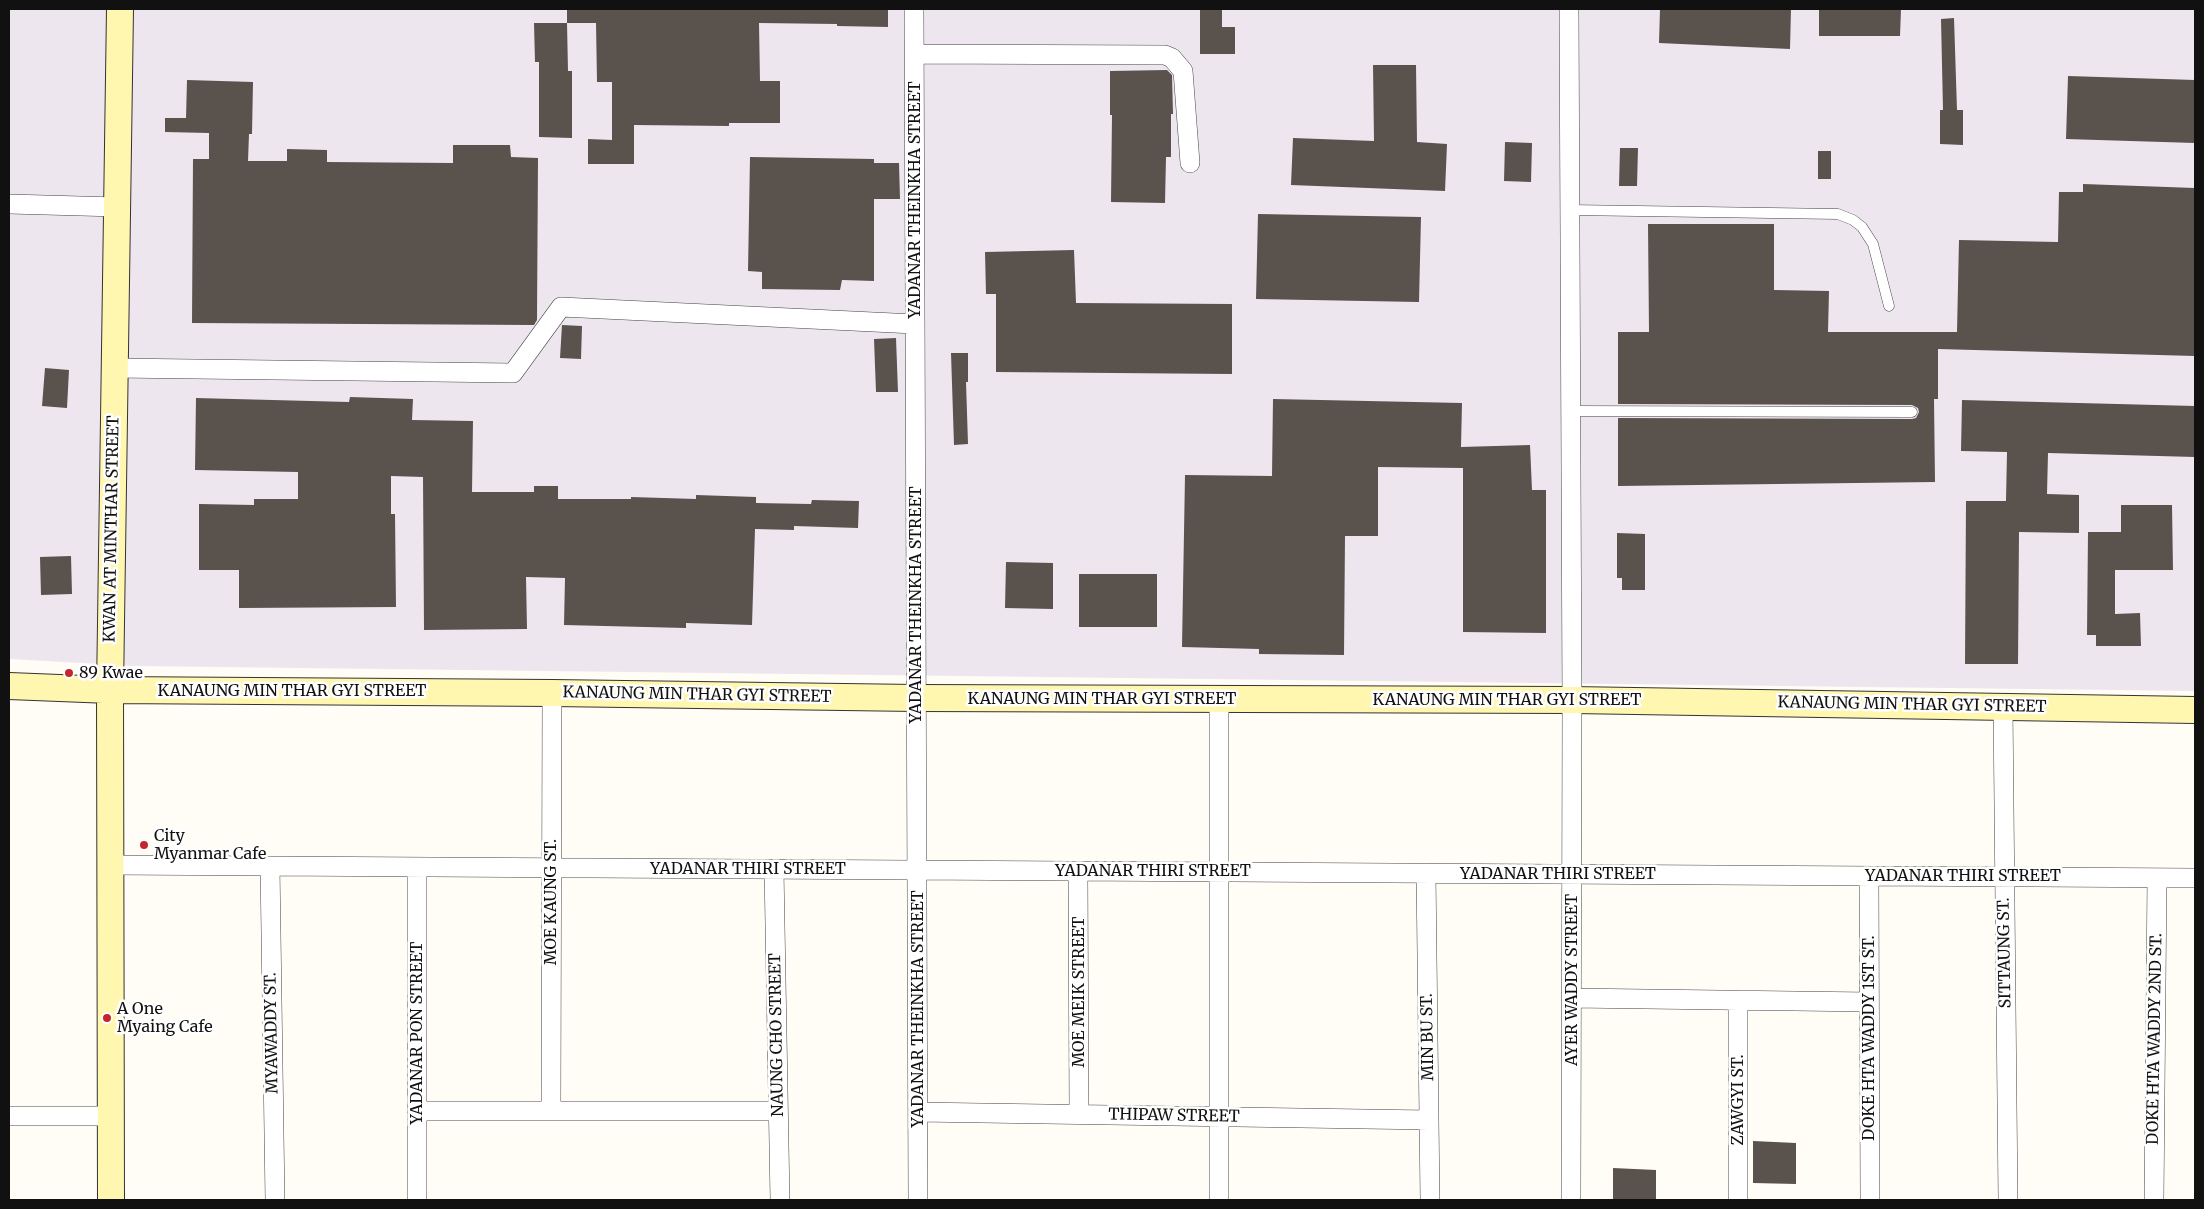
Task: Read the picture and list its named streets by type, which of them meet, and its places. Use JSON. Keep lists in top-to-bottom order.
{
  "streets": {
    "street": [
      "YADANAR THEINKHA STREET",
      "KWAN AT MINTHAR STREET",
      "KANAUNG MIN THAR GYI STREET",
      "YADANAR THIRI STREET",
      "MOE KAUNG ST.",
      "SITTAUNG ST.",
      "AYER WADDY STREET",
      "MOE MEIK STREET",
      "MYAWADDY ST.",
      "YADANAR PON STREET",
      "NAUNG CHO STREET",
      "MIN BU ST.",
      "DOKE HTA WADDY 1ST ST.",
      "DOKE HTA WADDY 2ND ST.",
      "ZAWGYI ST.",
      "THIPAW STREET"
    ]
  },
  "crossings": [
    ["YADANAR THEINKHA STREET", "KANAUNG MIN THAR GYI STREET"],
    ["YADANAR THEINKHA STREET", "YADANAR THIRI STREET"],
    ["YADANAR THEINKHA STREET", "THIPAW STREET"],
    ["KWAN AT MINTHAR STREET", "KANAUNG MIN THAR GYI STREET"],
    ["KWAN AT MINTHAR STREET", "YADANAR THIRI STREET"],
    ["KANAUNG MIN THAR GYI STREET", "MOE KAUNG ST."],
    ["KANAUNG MIN THAR GYI STREET", "SITTAUNG ST."],
    ["KANAUNG MIN THAR GYI STREET", "AYER WADDY STREET"],
    ["YADANAR THIRI STREET", "MOE KAUNG ST."],
    ["YADANAR THIRI STREET", "SITTAUNG ST."],
    ["YADANAR THIRI STREET", "AYER WADDY STREET"],
    ["YADANAR THIRI STREET", "MOE MEIK STREET"],
    ["YADANAR THIRI STREET", "MYAWADDY ST."],
    ["YADANAR THIRI STREET", "YADANAR PON STREET"],
    ["YADANAR THIRI STREET", "NAUNG CHO STREET"],
    ["YADANAR THIRI STREET", "MIN BU ST."],
    ["YADANAR THIRI STREET", "DOKE HTA WADDY 1ST ST."],
    ["YADANAR THIRI STREET", "DOKE HTA WADDY 2ND ST."],
    ["MOE MEIK STREET", "THIPAW STREET"],
    ["MIN BU ST.", "THIPAW STREET"]
  ],
  "places": ["89 Kwae", "City Myanmar Cafe", "A One Myaing Cafe"]
}
